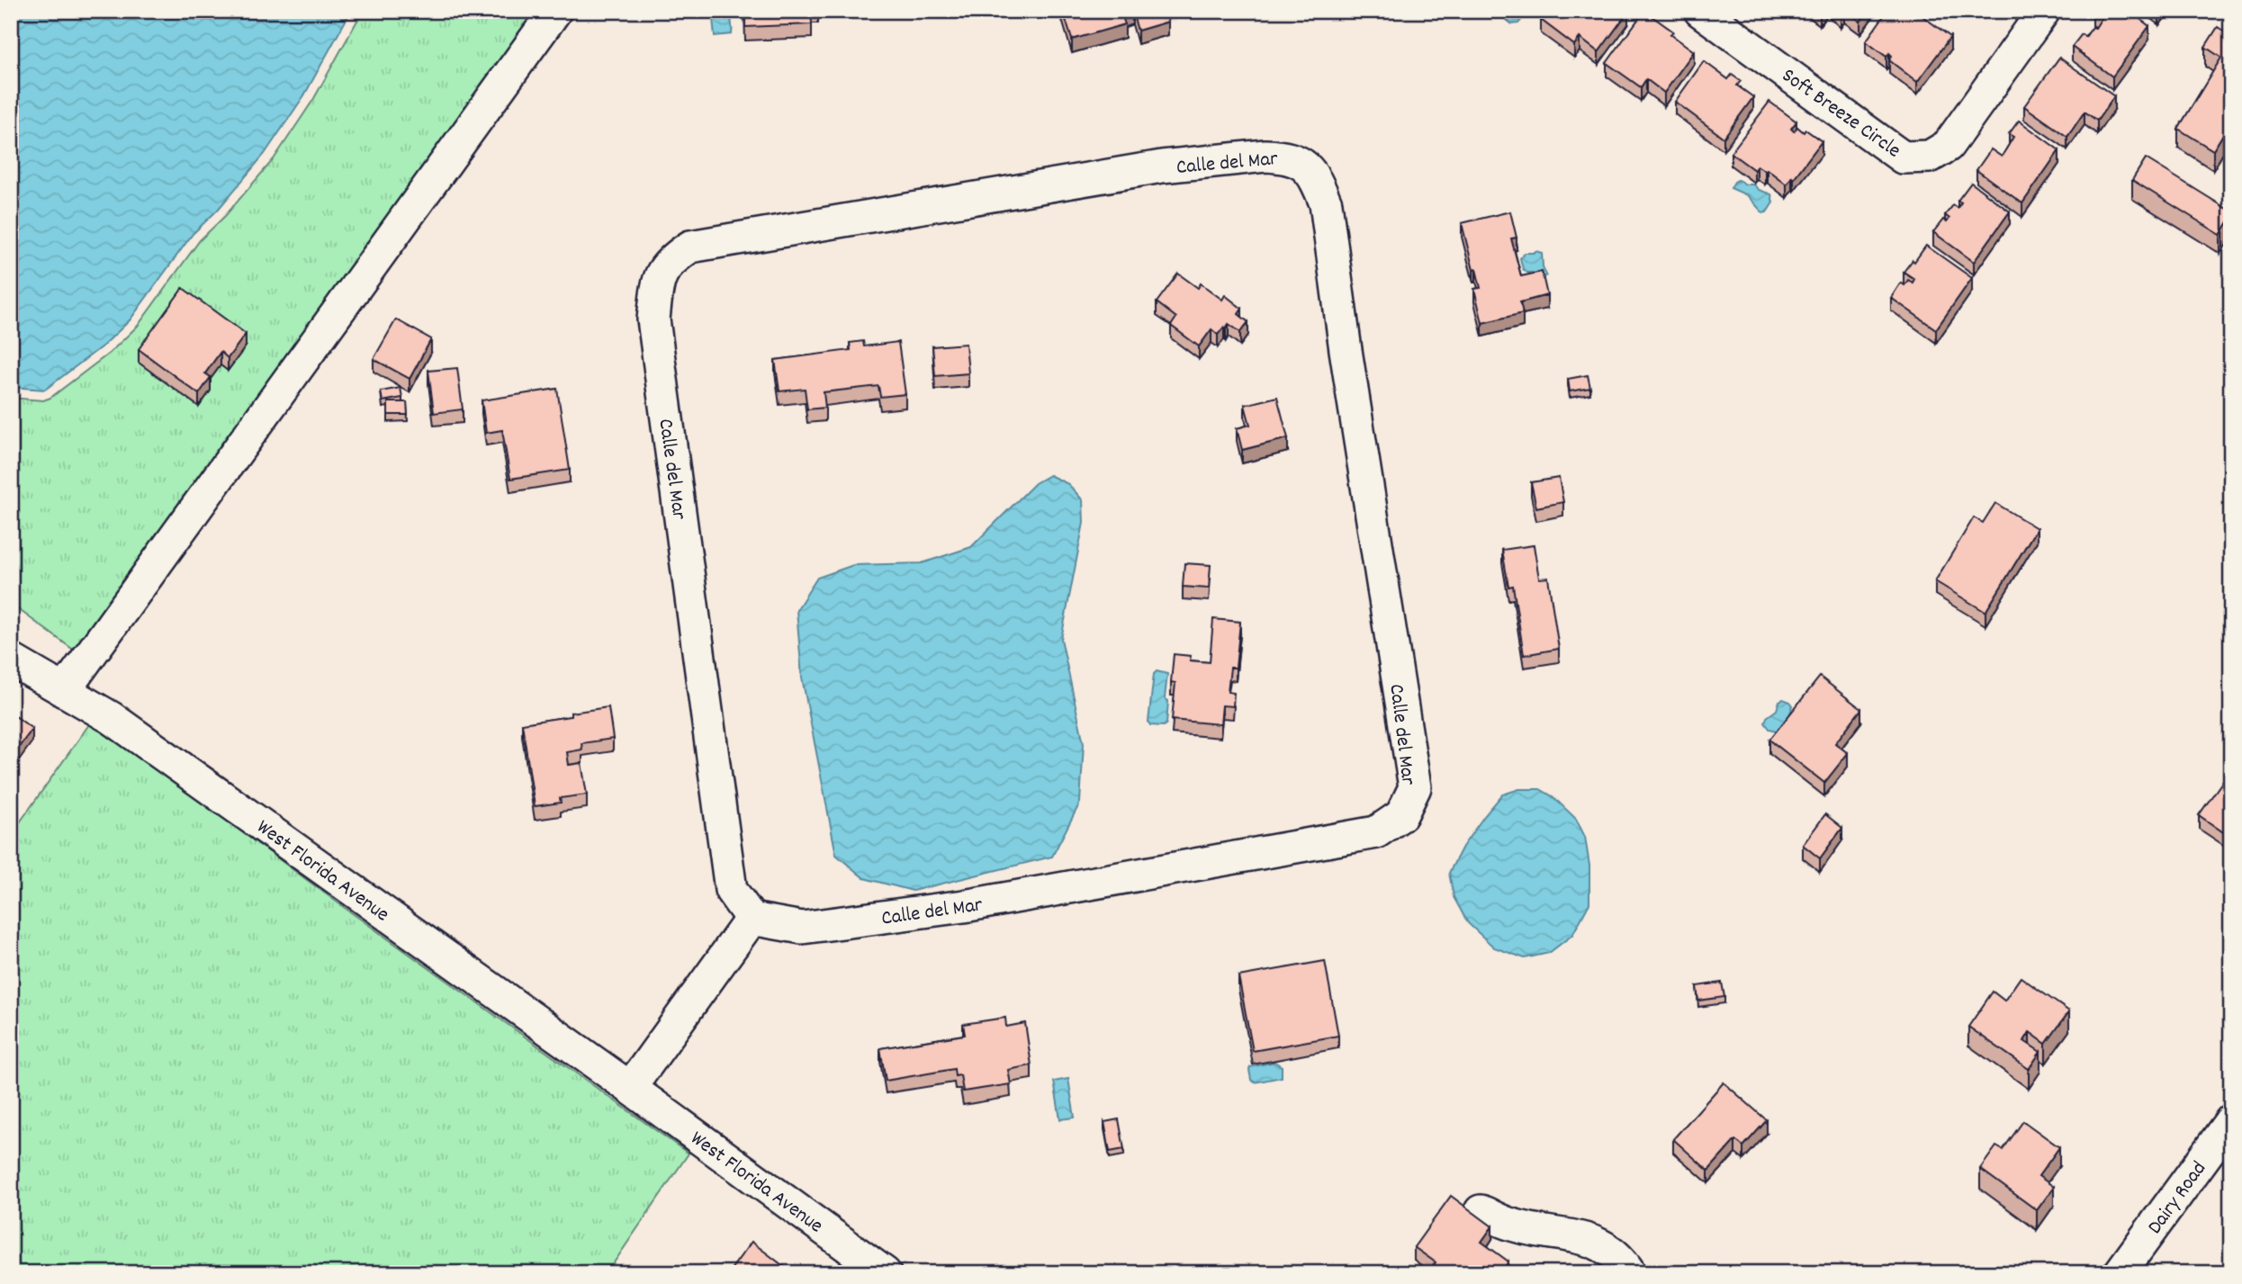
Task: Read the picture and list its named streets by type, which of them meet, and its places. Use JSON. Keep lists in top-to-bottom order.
{
  "streets": {
    "street": [
      "Soft Breeze Circle",
      "Calle del Mar",
      "West Florida Avenue",
      "Dairy Road"
    ]
  }
}
